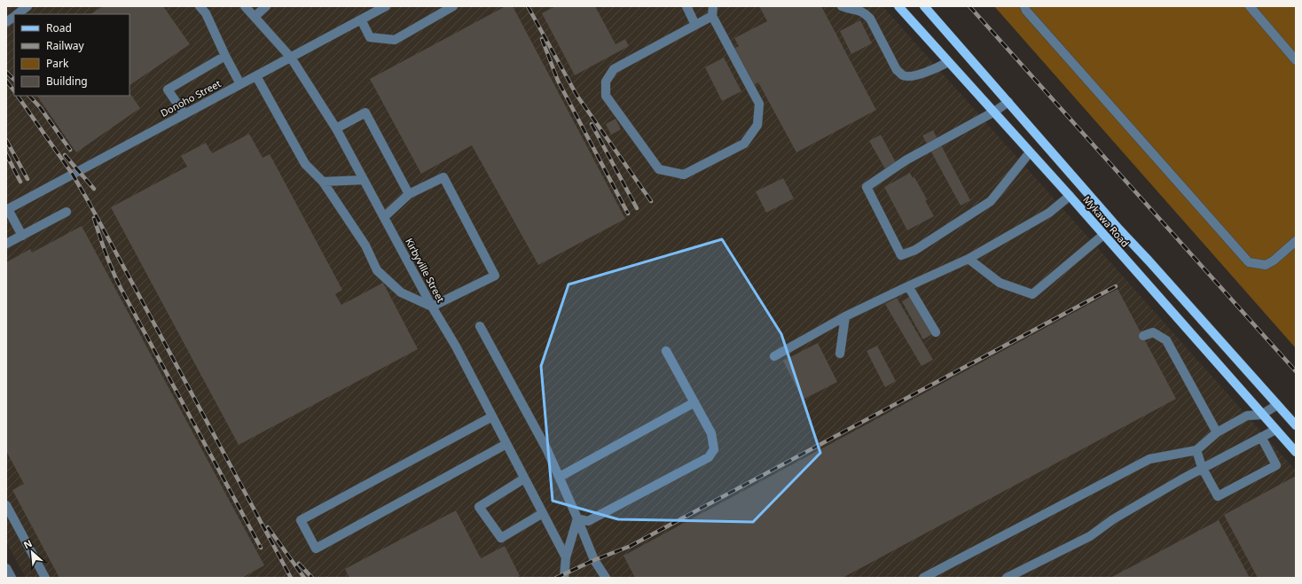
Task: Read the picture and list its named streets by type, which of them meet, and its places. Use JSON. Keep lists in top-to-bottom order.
{
  "streets": {
    "main road": ["Mykawa Road"],
    "street": ["Donoho Street", "Kirbyville Street"]
  },
  "crossings": [
    ["Donoho Street", "Kirbyville Street"]
  ],
  "legend": [
    "Road",
    "Railway",
    "Park",
    "Building"
  ],
  "north": "top left"
}
